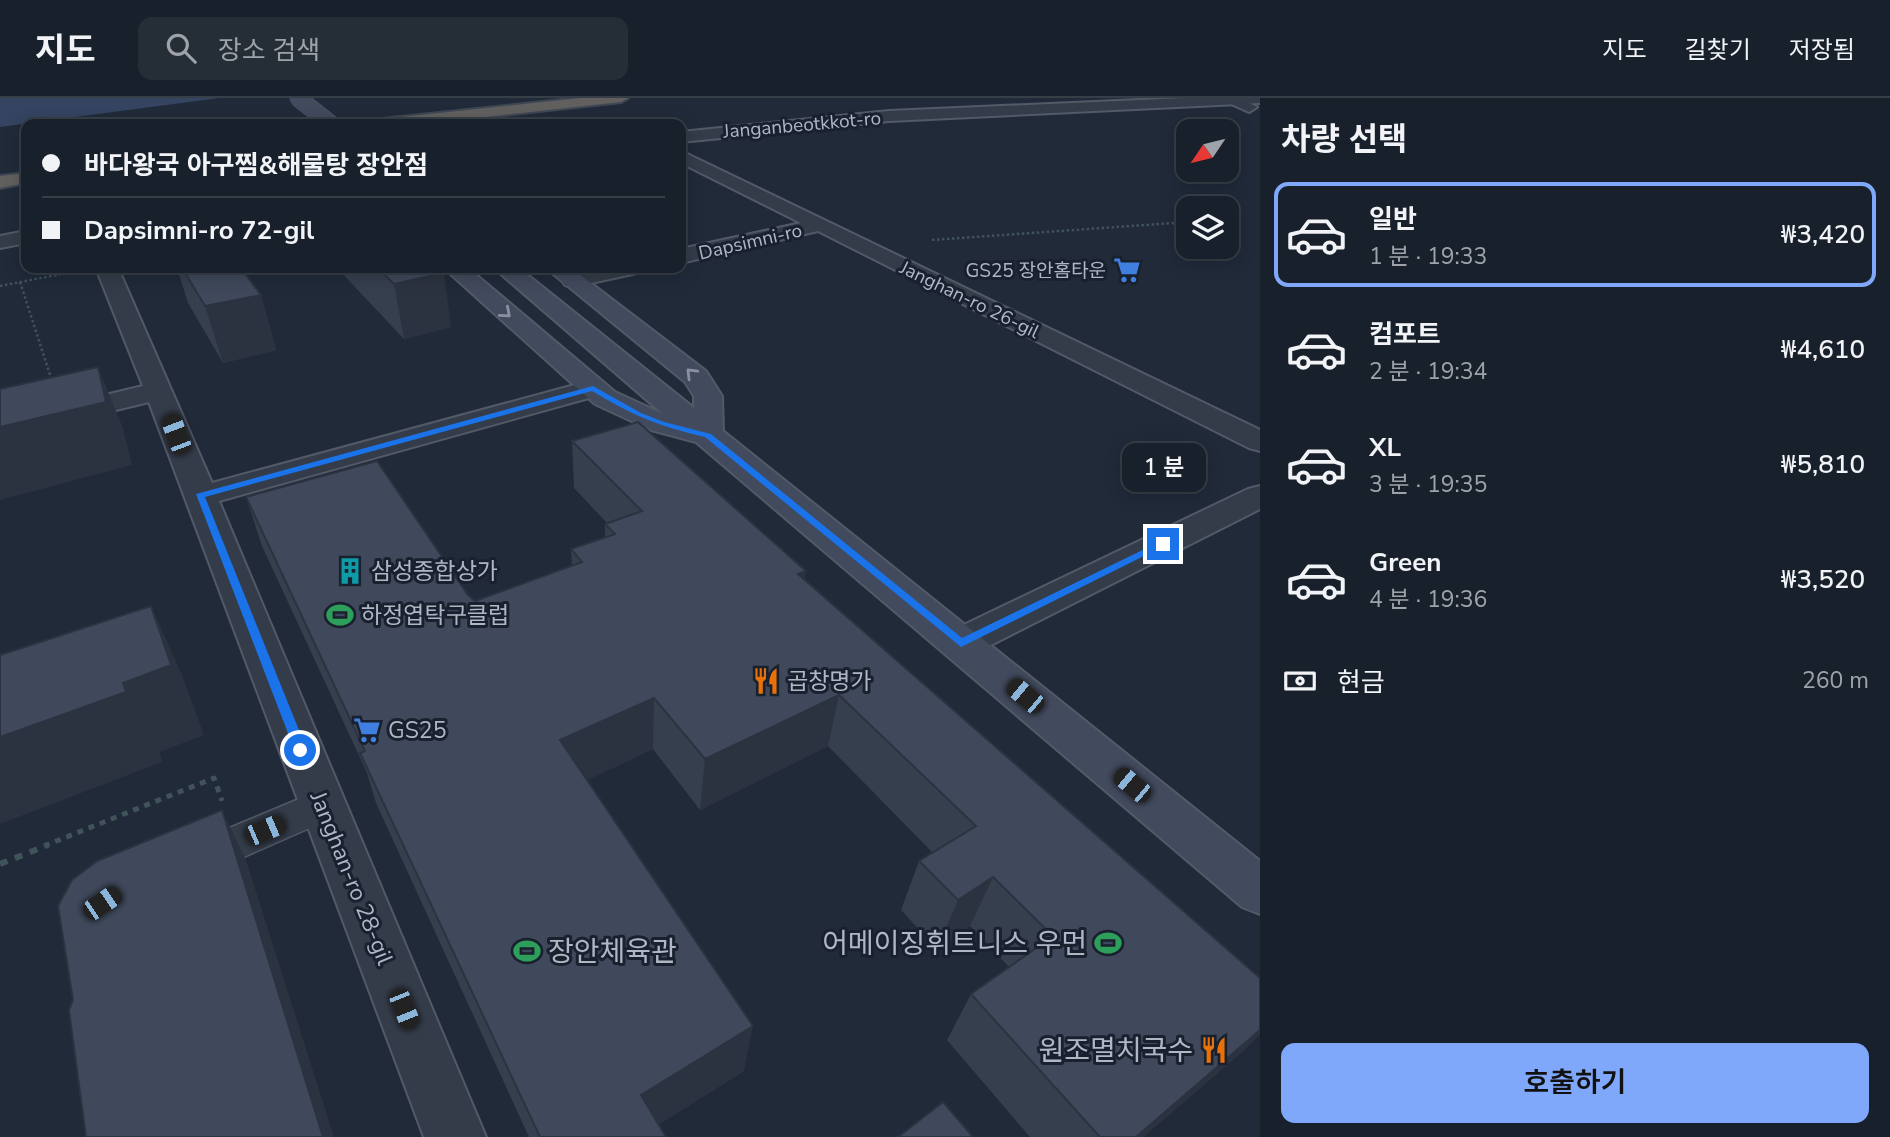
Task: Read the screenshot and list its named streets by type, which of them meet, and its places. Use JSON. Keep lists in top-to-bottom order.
{
  "streets": {
    "street": [
      "Janganbeotkkot-ro",
      "Dapsimni-ro",
      "Janghan-ro 26-gil",
      "Janghan-ro 28-gil"
    ]
  },
  "crossings": [
    ["Dapsimni-ro", "Janghan-ro 26-gil"]
  ],
  "places": {
    "supermarket": ["GS25 장안홈타운", "GS25"],
    "building": ["삼성종합상가"],
    "sports": ["하정엽탁구클럽", "어메이징휘트니스 우먼", "장안체육관"],
    "restaurant": ["곱창명가", "원조멸치국수"]
  },
  "north": "bottom left",
  "page": {
    "header": "지도",
    "search": "장소 검색",
    "nav": ["지도", "길찾기", "저장됨"],
    "heading": "차량 선택",
    "banner": ["바다왕국 아구찜&해물탕 장안점", "Dapsimni-ro 72-gil"],
    "list": [
      {
        "name": "일반",
        "note": "1 분 · 19:33",
        "value": "₩3,420"
      },
      {
        "name": "컴포트",
        "note": "2 분 · 19:34",
        "value": "₩4,610"
      },
      {
        "name": "XL",
        "note": "3 분 · 19:35",
        "value": "₩5,810"
      },
      {
        "name": "Green",
        "note": "4 분 · 19:36",
        "value": "₩3,520"
      }
    ],
    "bubble": "1 분",
    "pay": ["현금", "260 m"],
    "buttons": "호출하기"
  }
}
